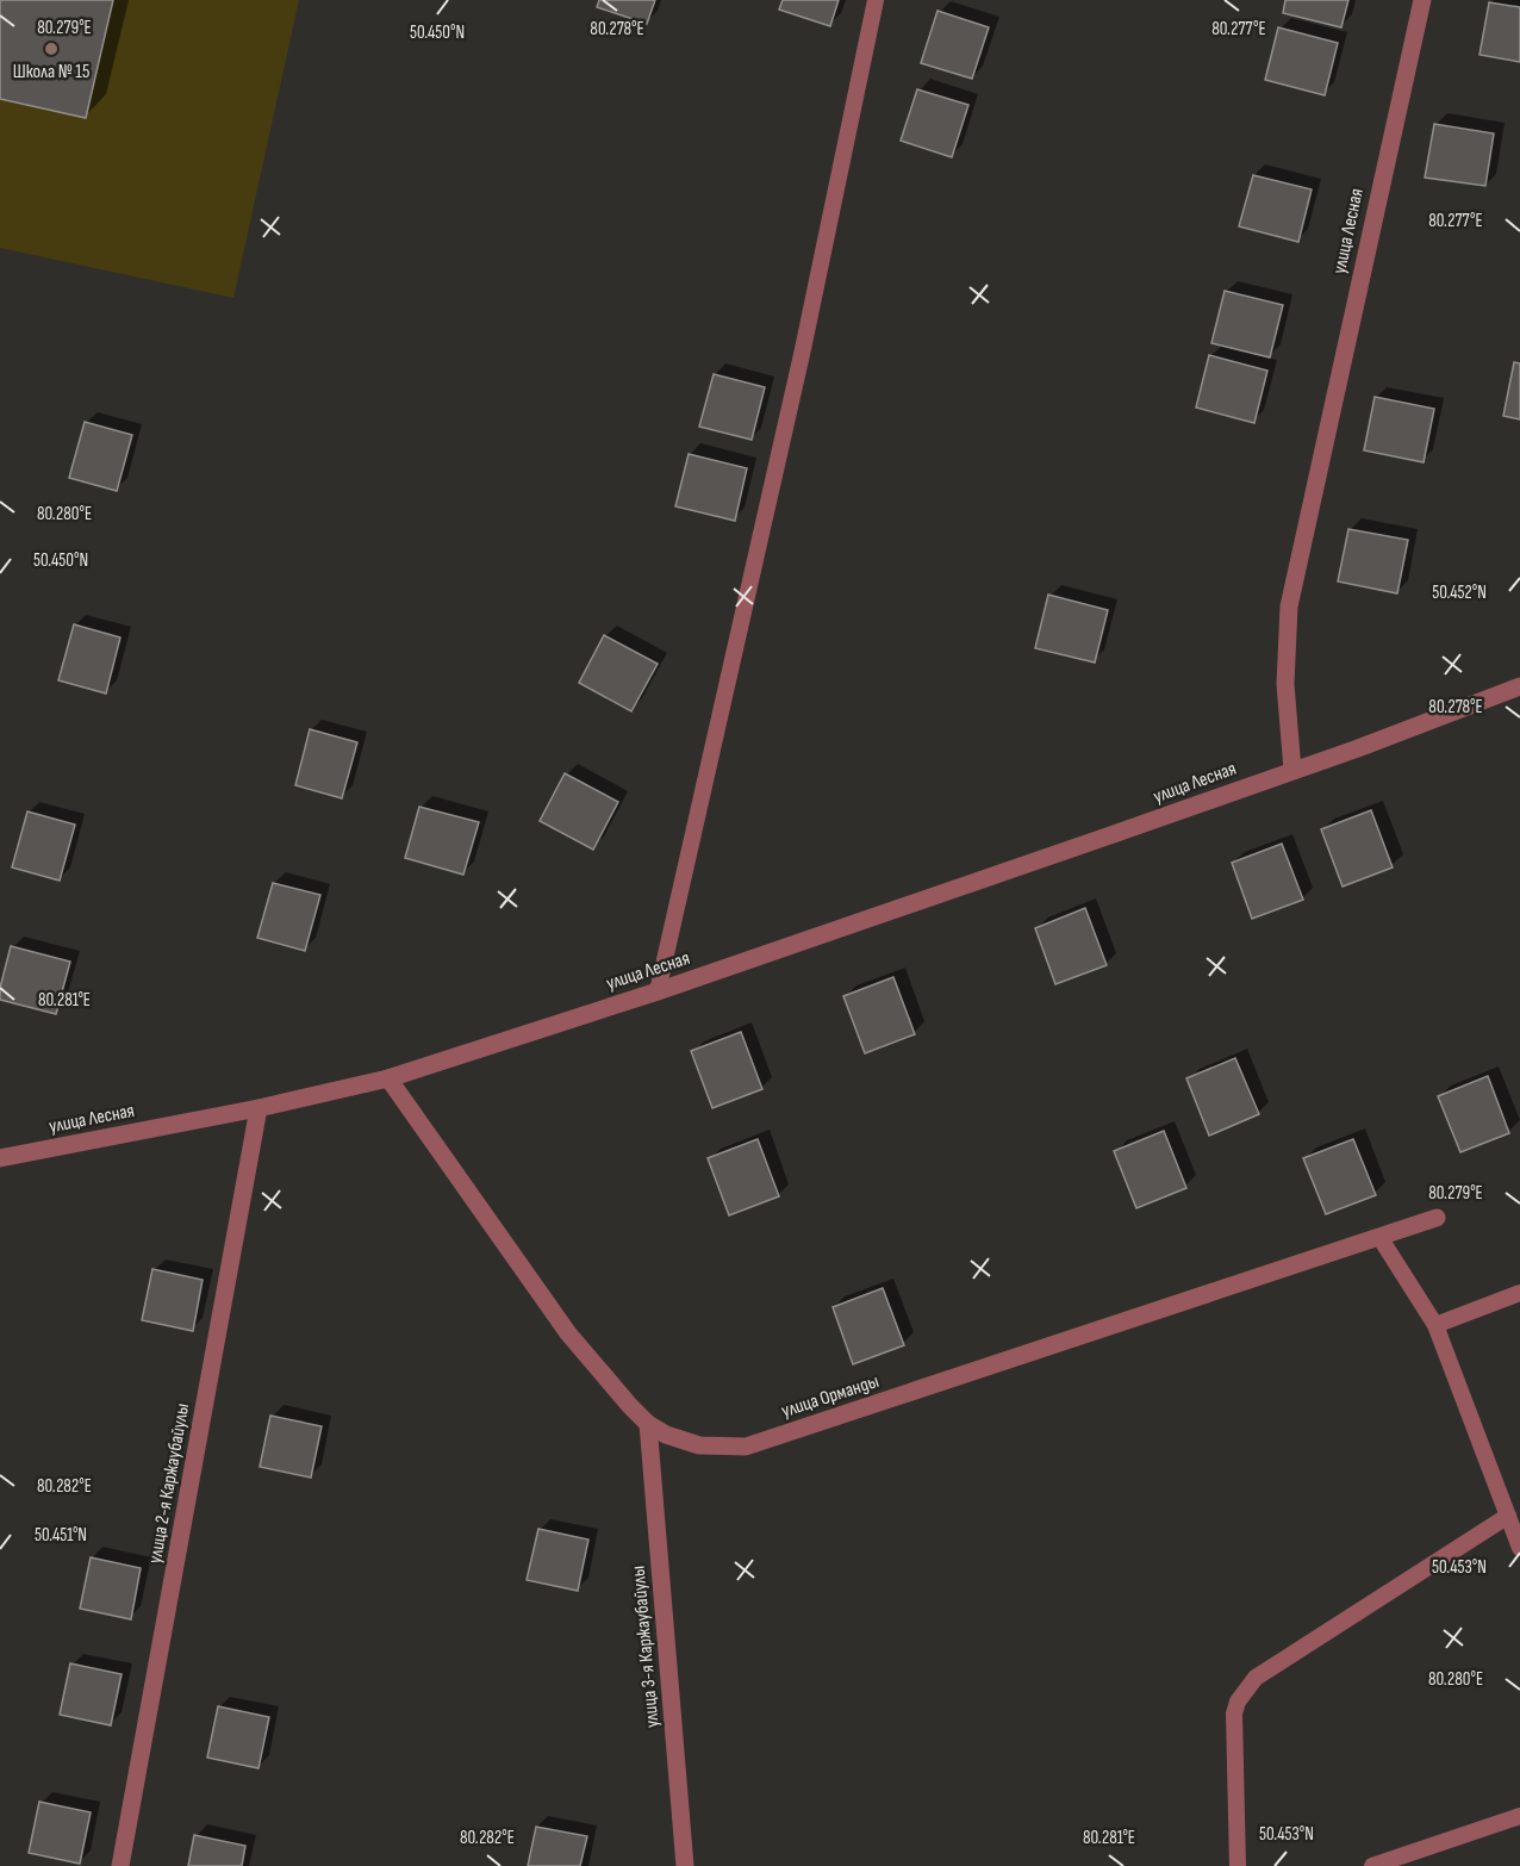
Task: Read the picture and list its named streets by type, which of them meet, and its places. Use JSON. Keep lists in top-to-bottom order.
{
  "streets": {
    "street": [
      "улица Лесная",
      "улица Орманды",
      "улица 2-я Каржаубайулы",
      "улица 3-я Каржаубайулы"
    ]
  },
  "crossings": [
    ["улица Лесная", "улица Орманды"],
    ["улица Лесная", "улица 2-я Каржаубайулы"],
    ["улица Орманды", "улица 3-я Каржаубайулы"]
  ],
  "places": ["Школа № 15"],
  "coordinates": [
    "80.279°E",
    "80.278°E",
    "80.277°E",
    "50.450°N",
    "80.280°E",
    "50.452°N",
    "80.281°E",
    "80.282°E",
    "50.451°N",
    "50.453°N"
  ]
}
